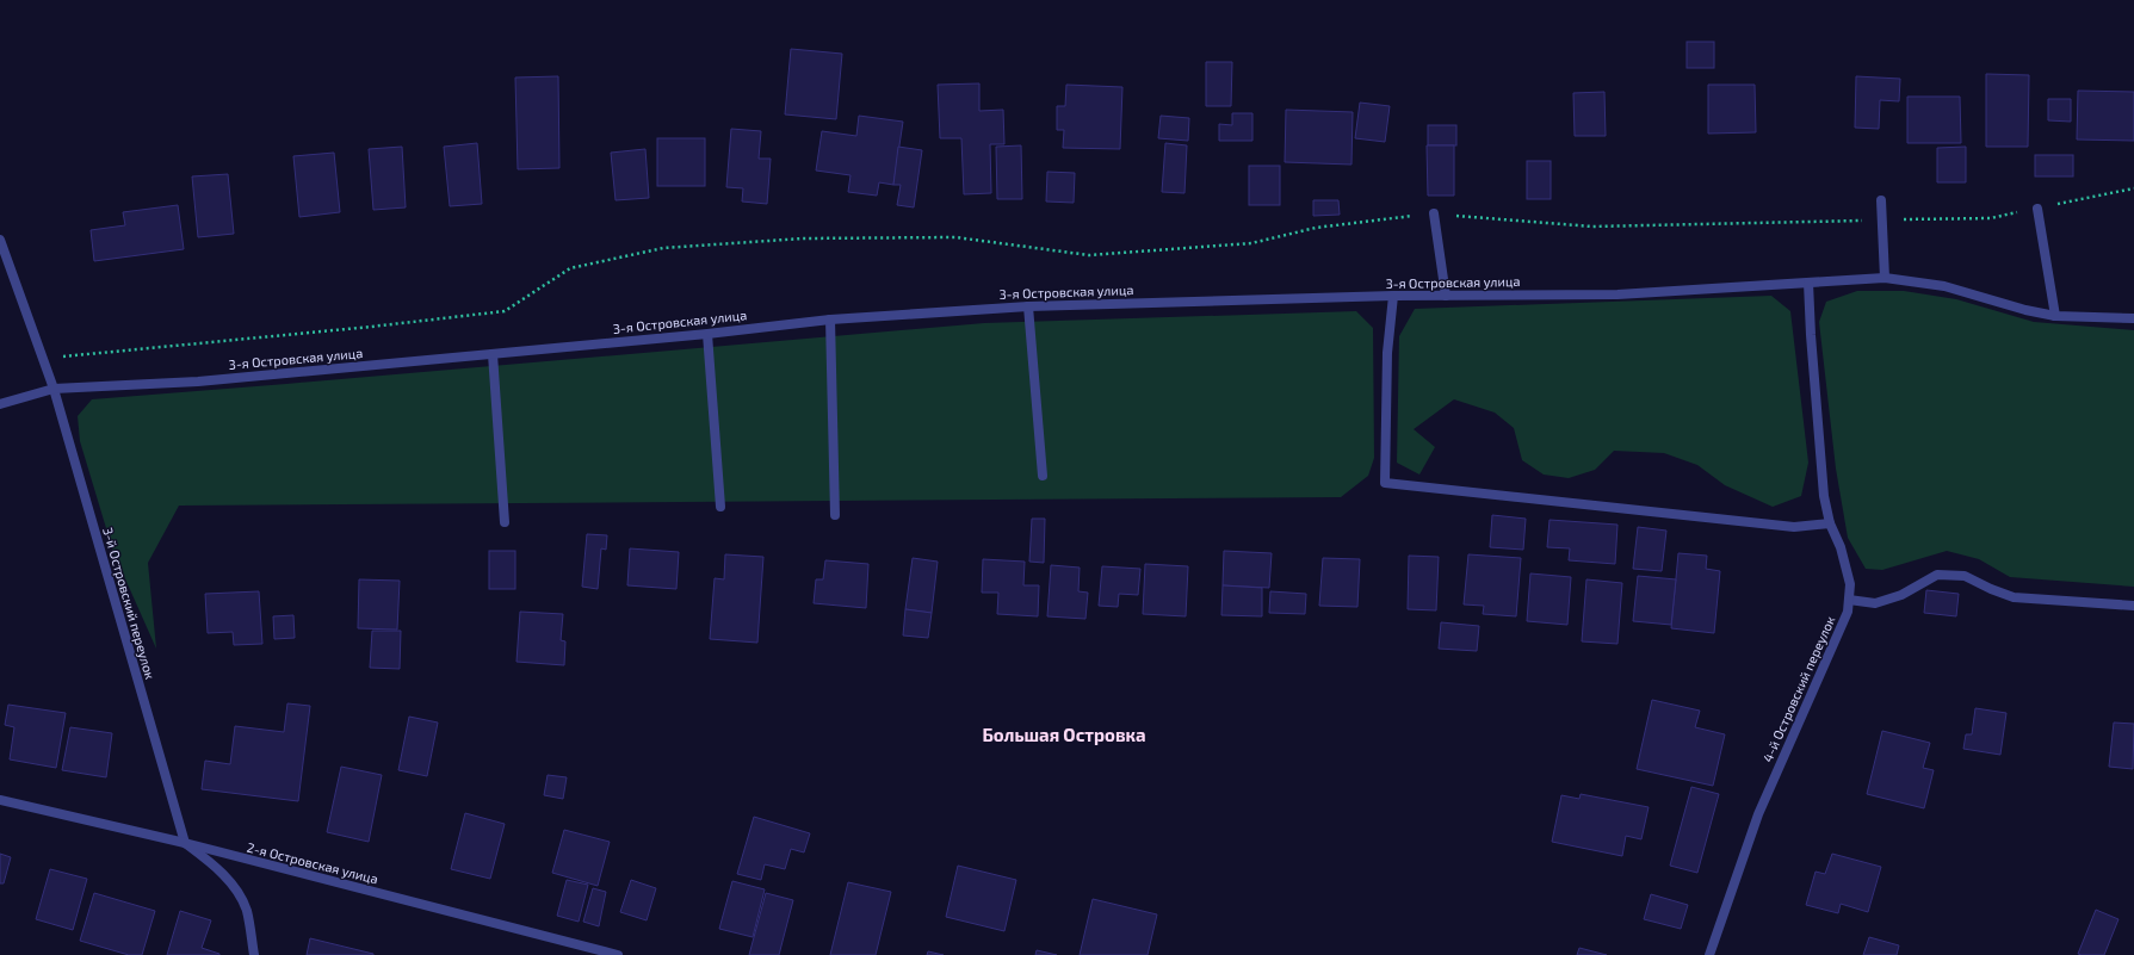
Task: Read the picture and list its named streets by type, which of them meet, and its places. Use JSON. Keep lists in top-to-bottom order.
{
  "streets": {
    "street": [
      "3-я Островская улица",
      "3-й Островский переулок",
      "4-й Островский переулок",
      "2-я Островская улица"
    ]
  },
  "crossings": [
    ["3-я Островская улица", "3-й Островский переулок"],
    ["3-я Островская улица", "4-й Островский переулок"],
    ["3-й Островский переулок", "2-я Островская улица"]
  ],
  "districts": ["Большая Островка"]
}
